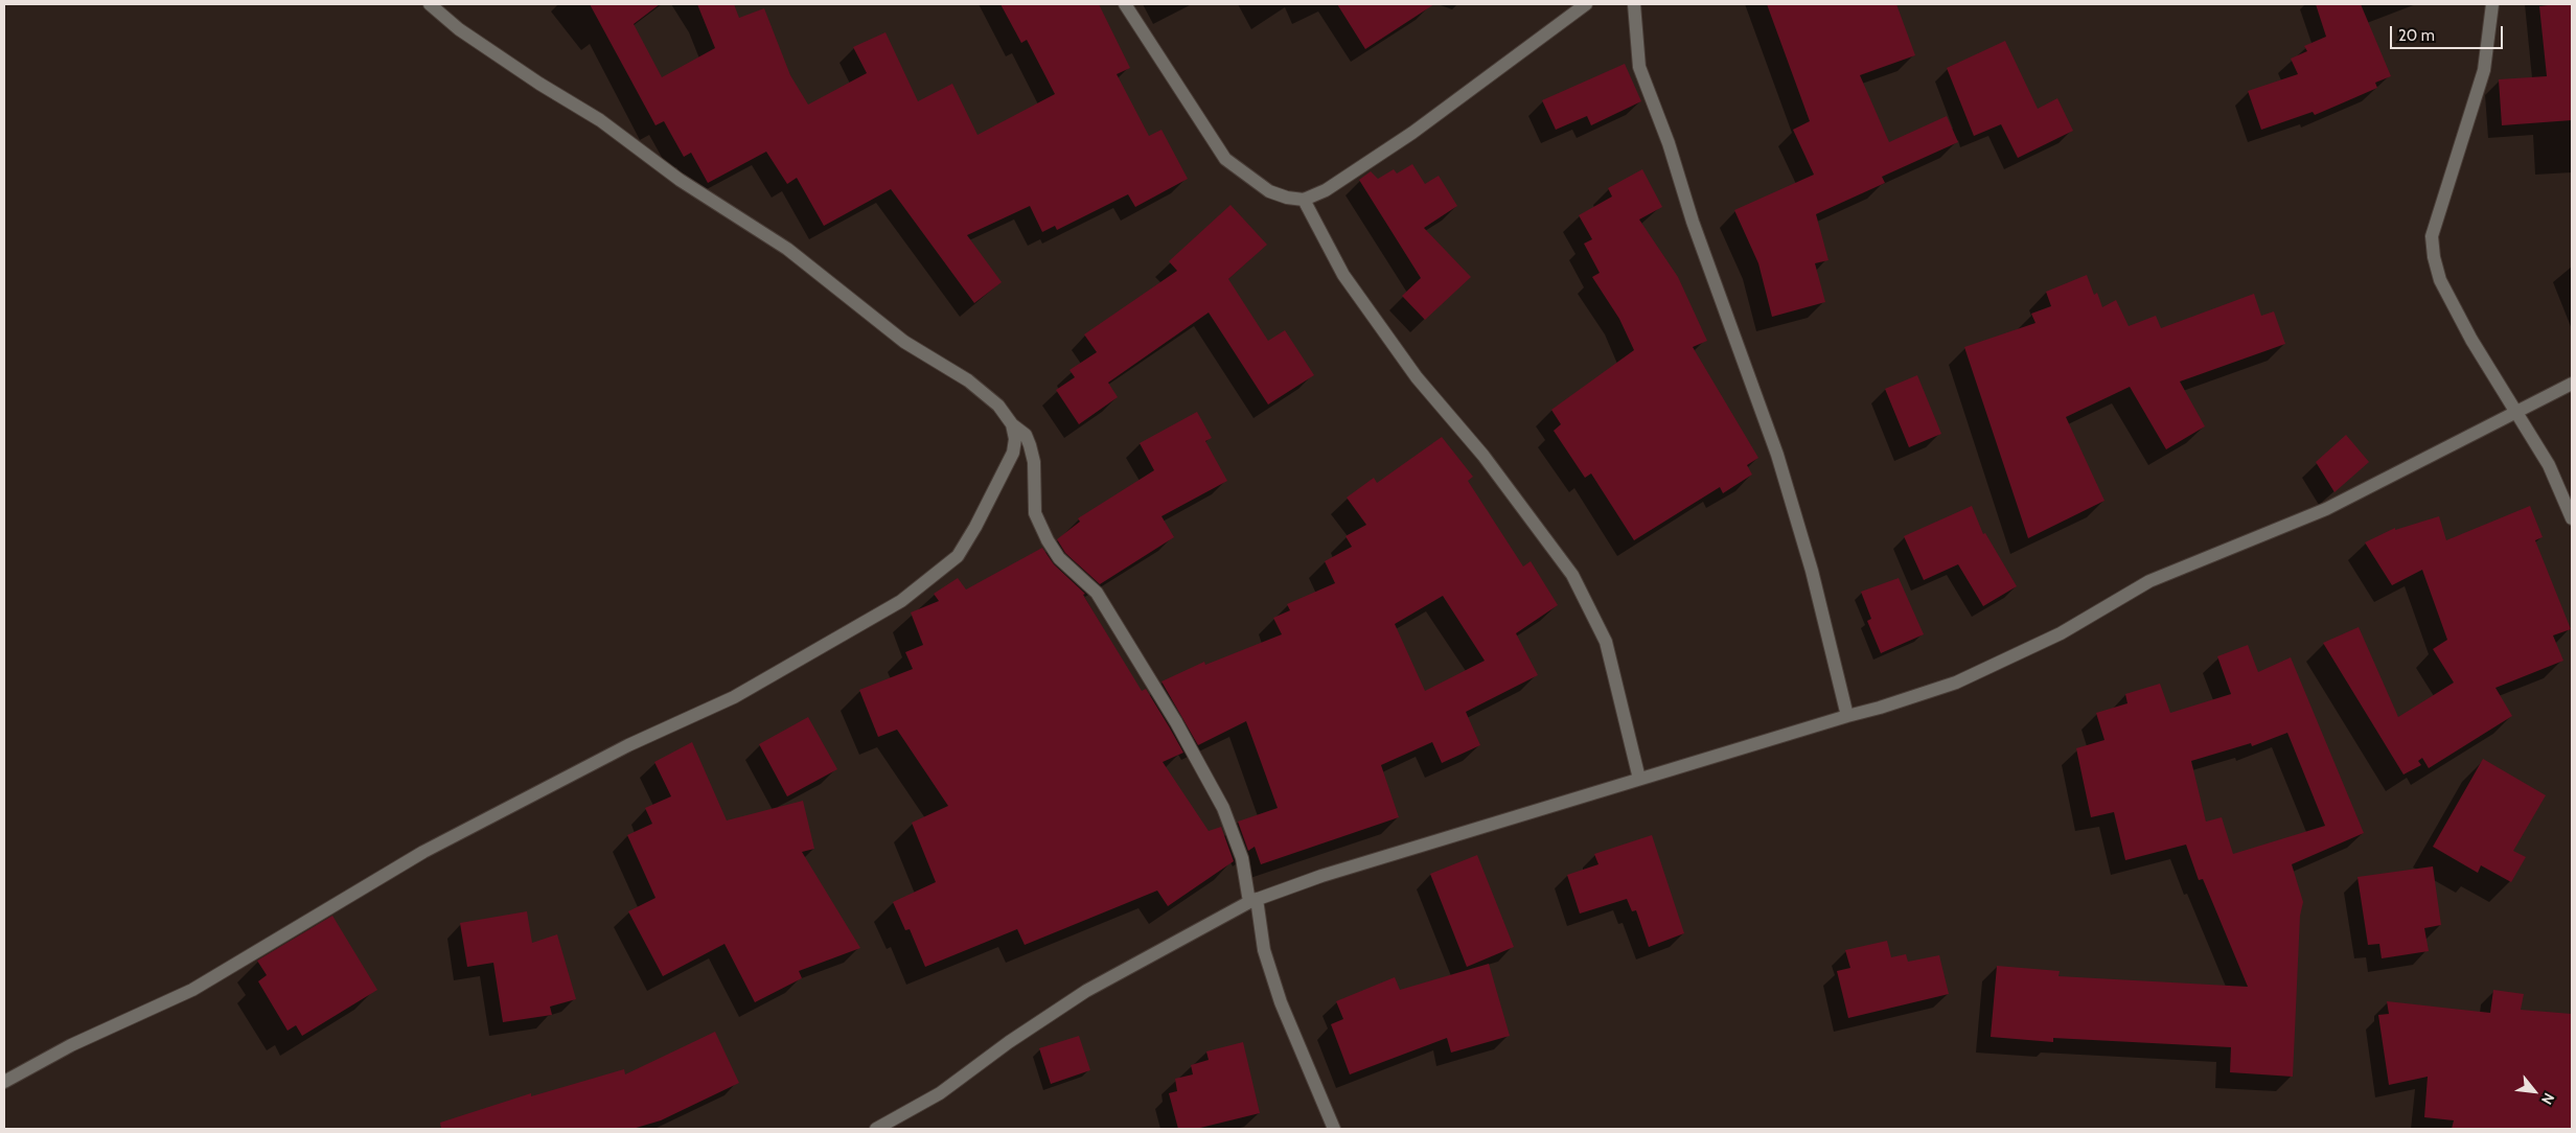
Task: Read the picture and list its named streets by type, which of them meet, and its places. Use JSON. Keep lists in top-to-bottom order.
{
  "scale_bar": "20 m",
  "north": "bottom right"
}
